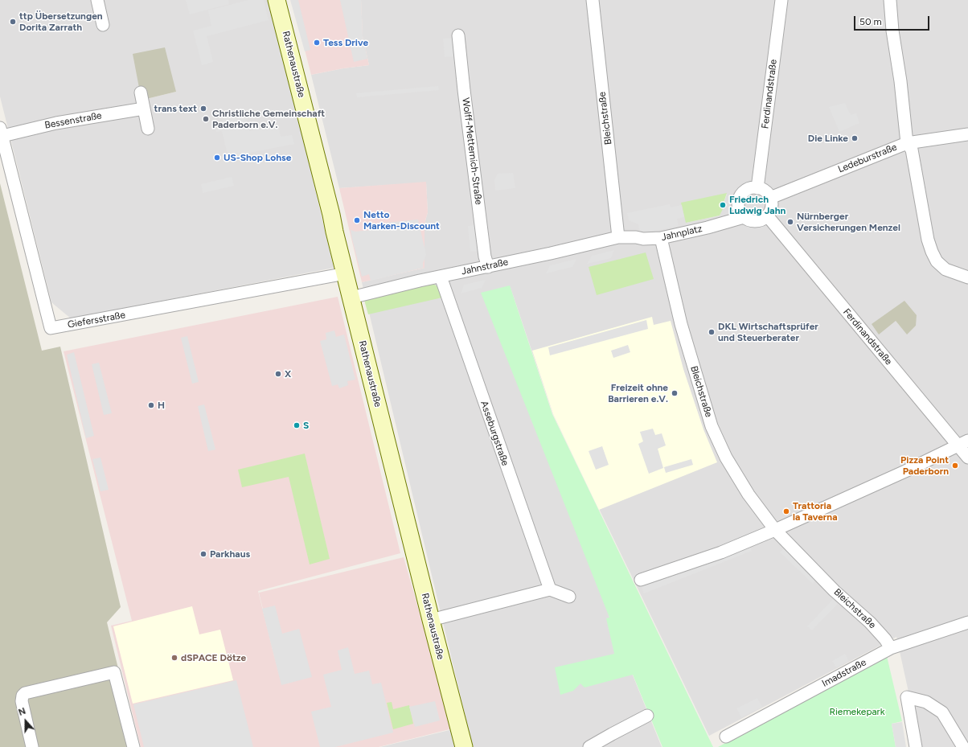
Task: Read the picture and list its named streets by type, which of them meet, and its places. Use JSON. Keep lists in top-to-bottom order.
{
  "streets": {
    "street": [
      "Rathenaustraße",
      "Ferdinandstraße",
      "Bleichstraße",
      "Bessenstraße",
      "Wolff-Metternich-Straße",
      "Ledeburstraße",
      "Jahnplatz",
      "Jahnstraße",
      "Giefersstraße",
      "Asseburgstraße",
      "Imadstraße"
    ]
  },
  "crossings": [
    ["Rathenaustraße", "Jahnstraße"],
    ["Rathenaustraße", "Giefersstraße"],
    ["Ferdinandstraße", "Ledeburstraße"],
    ["Ferdinandstraße", "Jahnplatz"],
    ["Bleichstraße", "Jahnplatz"],
    ["Bleichstraße", "Jahnstraße"],
    ["Bleichstraße", "Imadstraße"],
    ["Bessenstraße", "Giefersstraße"],
    ["Wolff-Metternich-Straße", "Jahnstraße"],
    ["Ledeburstraße", "Jahnplatz"],
    ["Jahnplatz", "Jahnstraße"],
    ["Jahnstraße", "Asseburgstraße"]
  ],
  "parks": ["Riemekepark"],
  "places": [
    "ttp Übersetzungen Dorita Zarrath",
    "Tess Drive",
    "trans text",
    "Christliche Gemeinschaft Paderborn e.V.",
    "Die Linke",
    "US-Shop Lohse",
    "Friedrich Ludwig Jahn",
    "Netto Marken-Discount",
    "Nürnberger Versicherungen Menzel",
    "DKL Wirtschaftsprüfer und Steuerberater",
    "X",
    "Freizeit ohne Barrieren e.V.",
    "H",
    "S",
    "Pizza Point Paderborn",
    "Trattoria la Taverna",
    "Parkhaus",
    "dSPACE Dötze"
  ],
  "scale_bar": "50 m",
  "north": "top"
}
